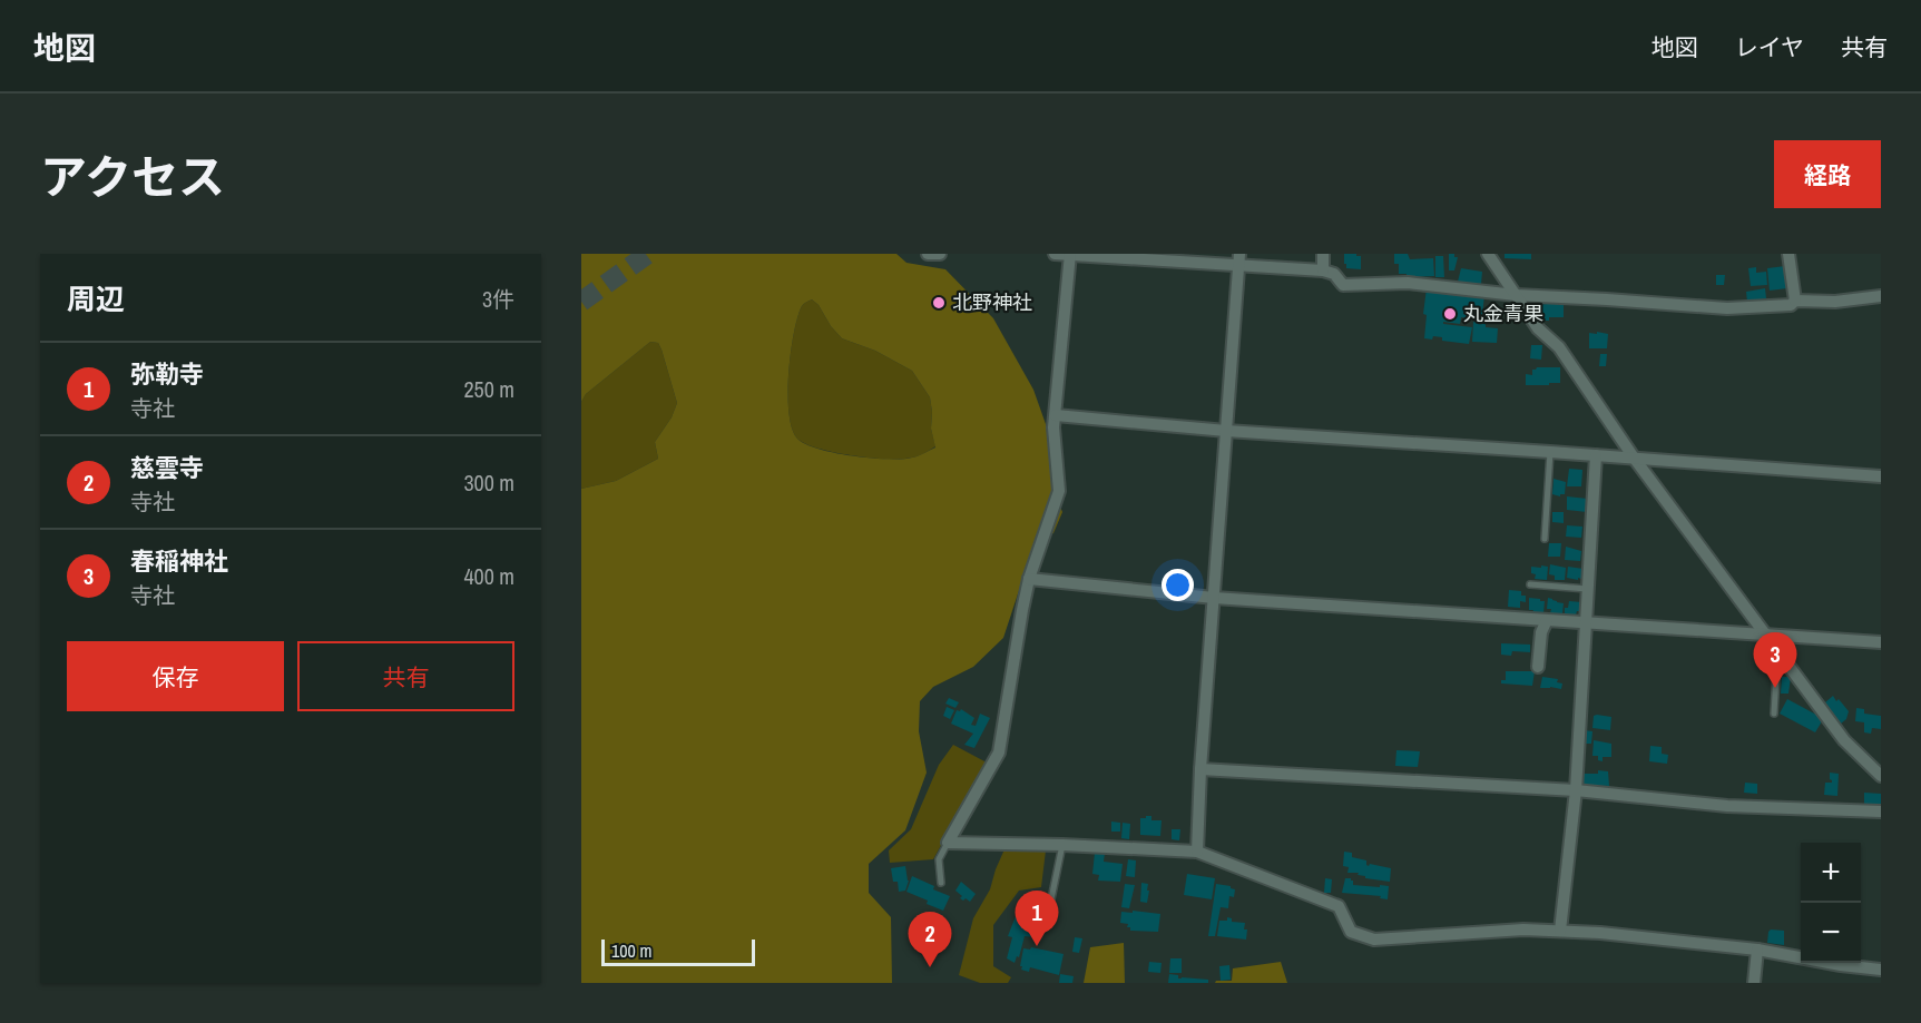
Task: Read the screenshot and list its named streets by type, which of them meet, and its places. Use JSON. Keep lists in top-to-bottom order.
{
  "places": ["北野神社", "丸金青果"],
  "scale_bar": "100 m",
  "page": {
    "header": "地図",
    "nav": ["地図", "レイヤ", "共有"],
    "title": "アクセス",
    "buttons": [
      "経路",
      ["保存", "共有"]
    ],
    "heading": ["周辺", "3件"],
    "list": [
      {
        "mark": "1",
        "name": "弥勒寺",
        "note": "寺社",
        "value": "250 m"
      },
      {
        "mark": "2",
        "name": "慈雲寺",
        "note": "寺社",
        "value": "300 m"
      },
      {
        "mark": "3",
        "name": "春稲神社",
        "note": "寺社",
        "value": "400 m"
      }
    ],
    "pins": ["3", "1", "2"],
    "map_buttons": ["+", "−"],
    "scale": "100 m"
  }
}
